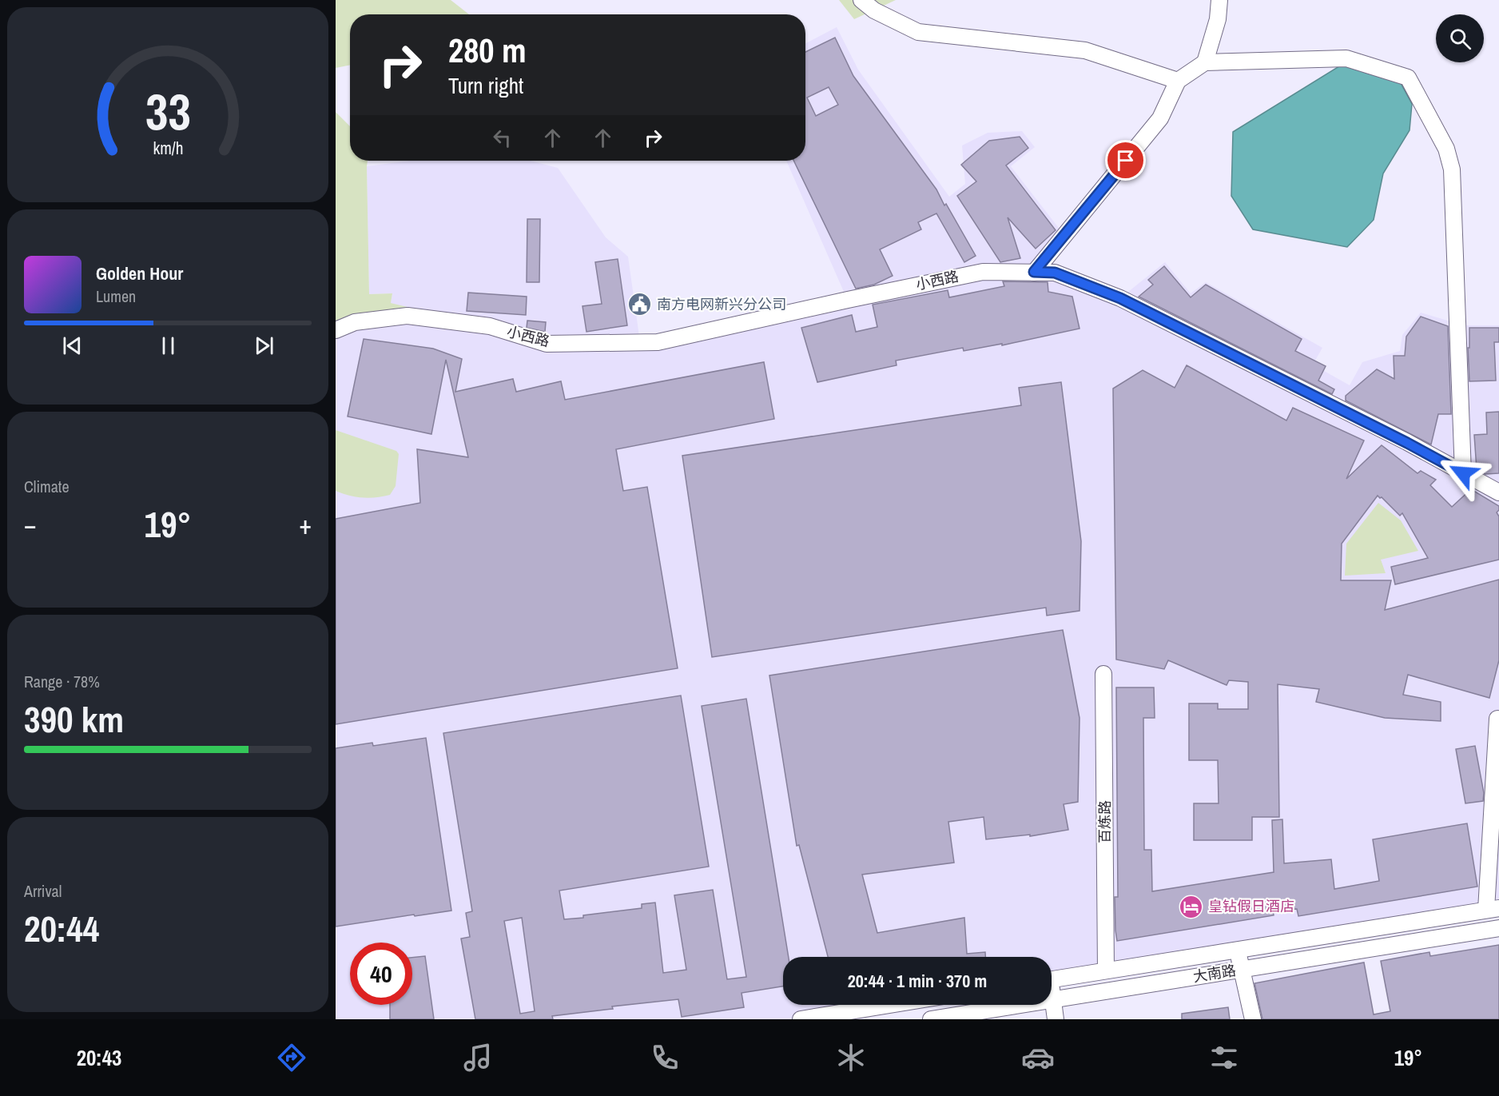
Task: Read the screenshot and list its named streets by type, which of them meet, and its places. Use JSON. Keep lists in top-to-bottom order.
{
  "streets": {
    "street": ["小西路", "百炼路", "大南路"]
  },
  "crossings": [
    ["百炼路", "大南路"]
  ],
  "places": {
    "public building": ["南方电网新兴分公司"],
    "hotel": ["皇钻假日酒店"]
  },
  "page": {
    "turn": ["280 m", "Turn right"],
    "song": ["Golden Hour", "Lumen"],
    "tile": [
      "Climate",
      ["Range · 78%", "390 km"],
      ["Arrival", "20:44"]
    ],
    "heat": ["−", "19°", "+"],
    "limit": "40",
    "trip": "20:44 · 1 min · 370 m",
    "tabs": ["20:43", "19°"],
    "gauge": ["33", "km/h"]
  }
}
